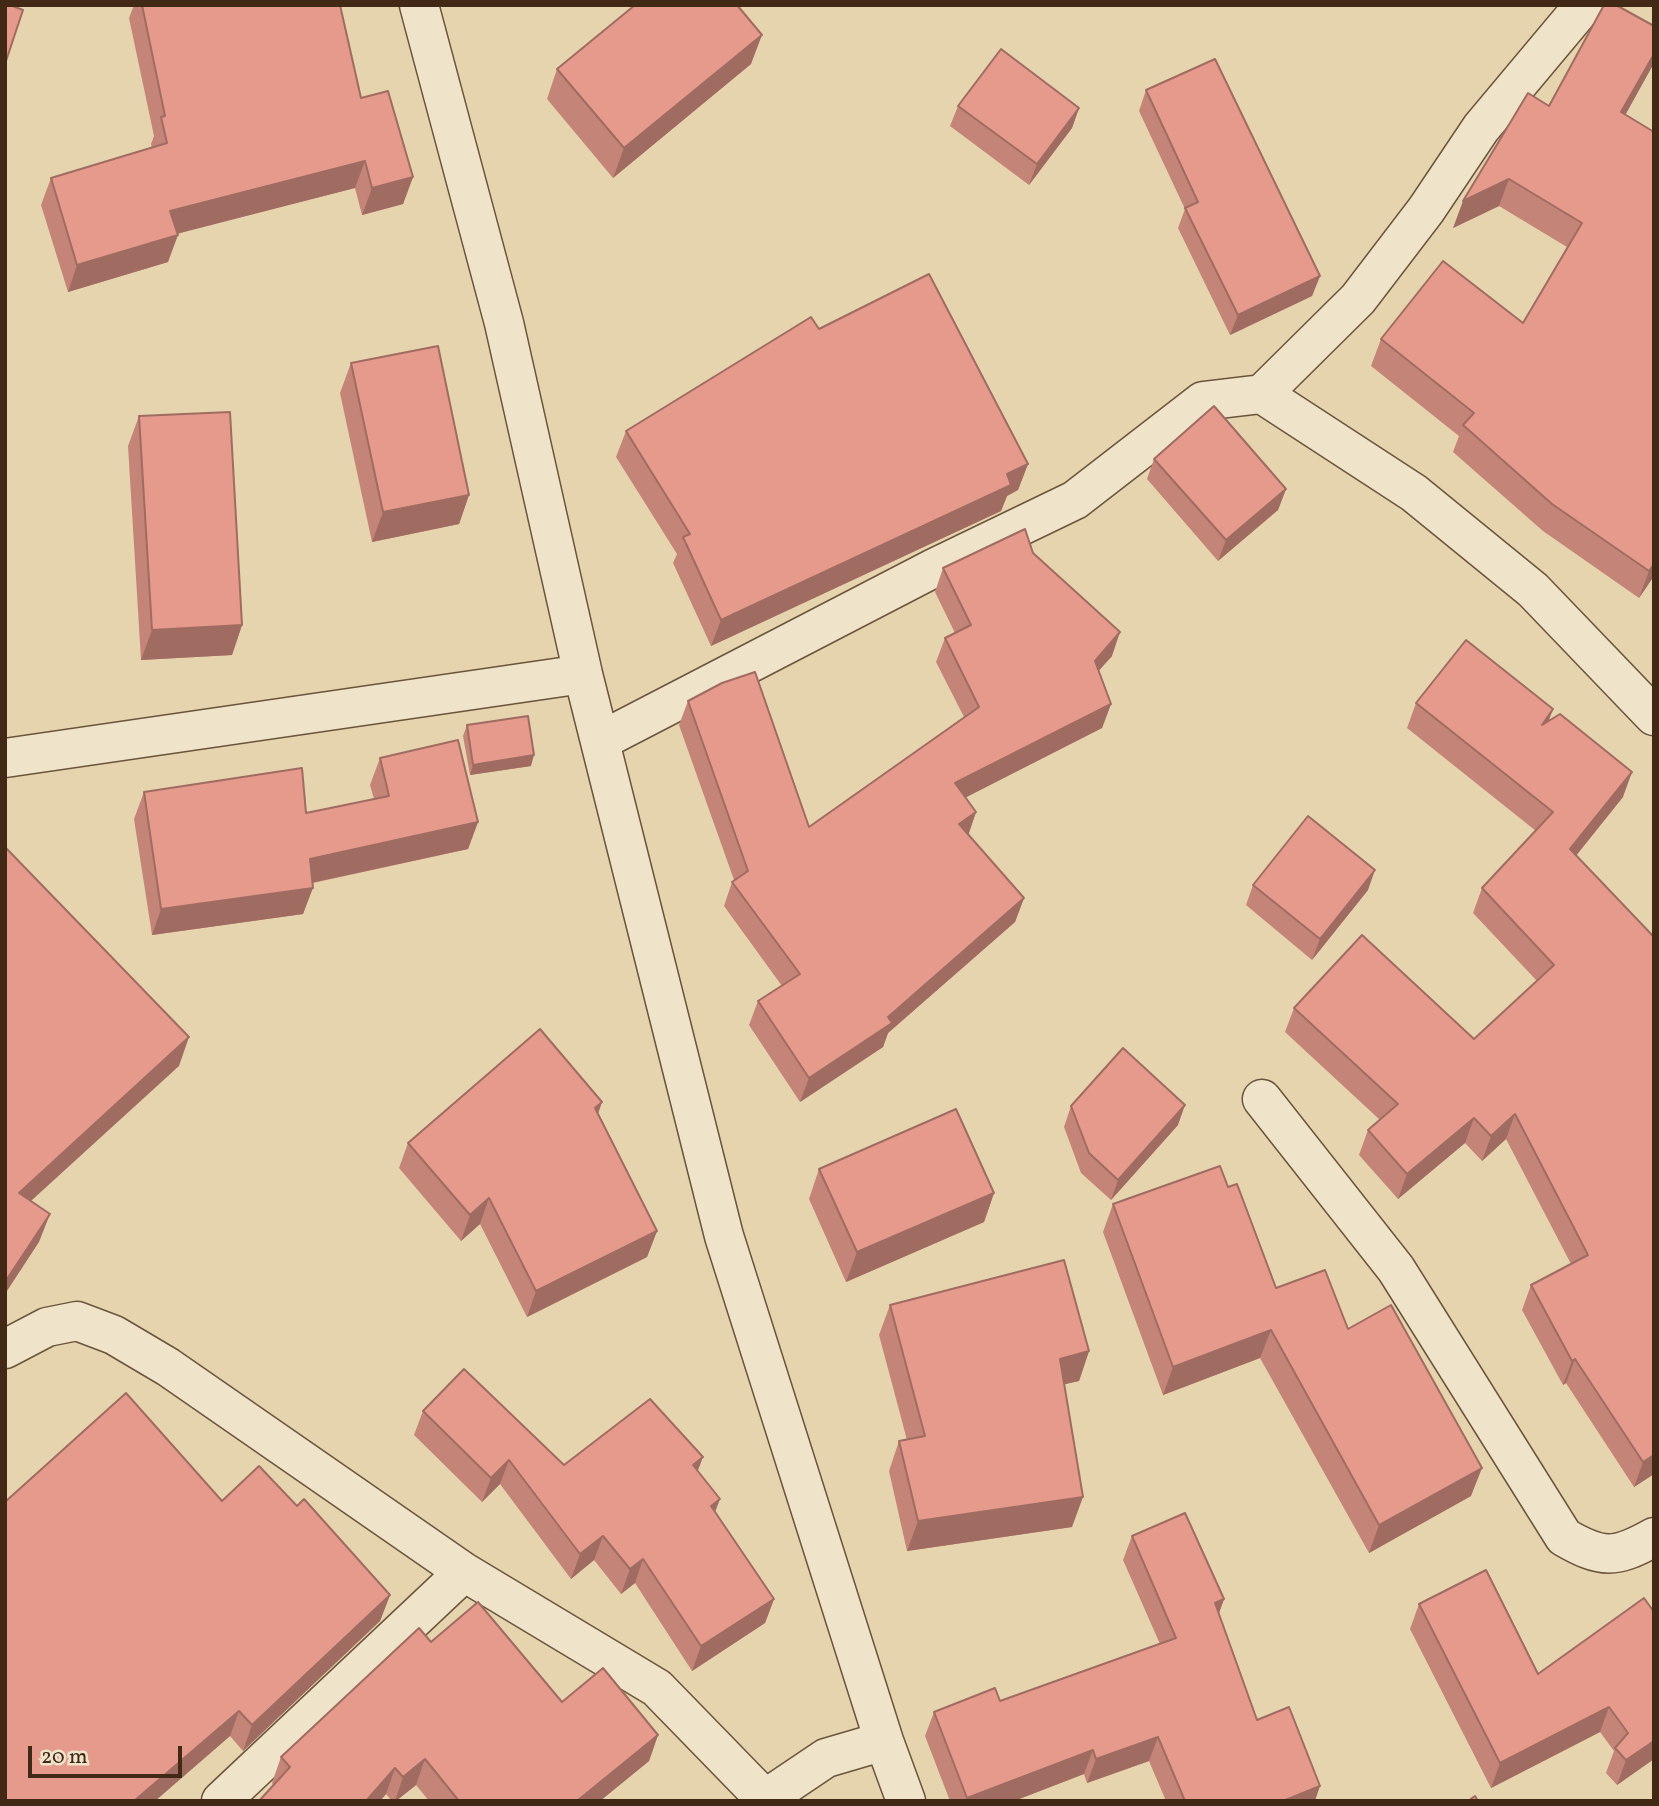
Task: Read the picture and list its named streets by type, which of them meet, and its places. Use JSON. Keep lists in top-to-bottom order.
{
  "scale_bar": "20 m"
}
